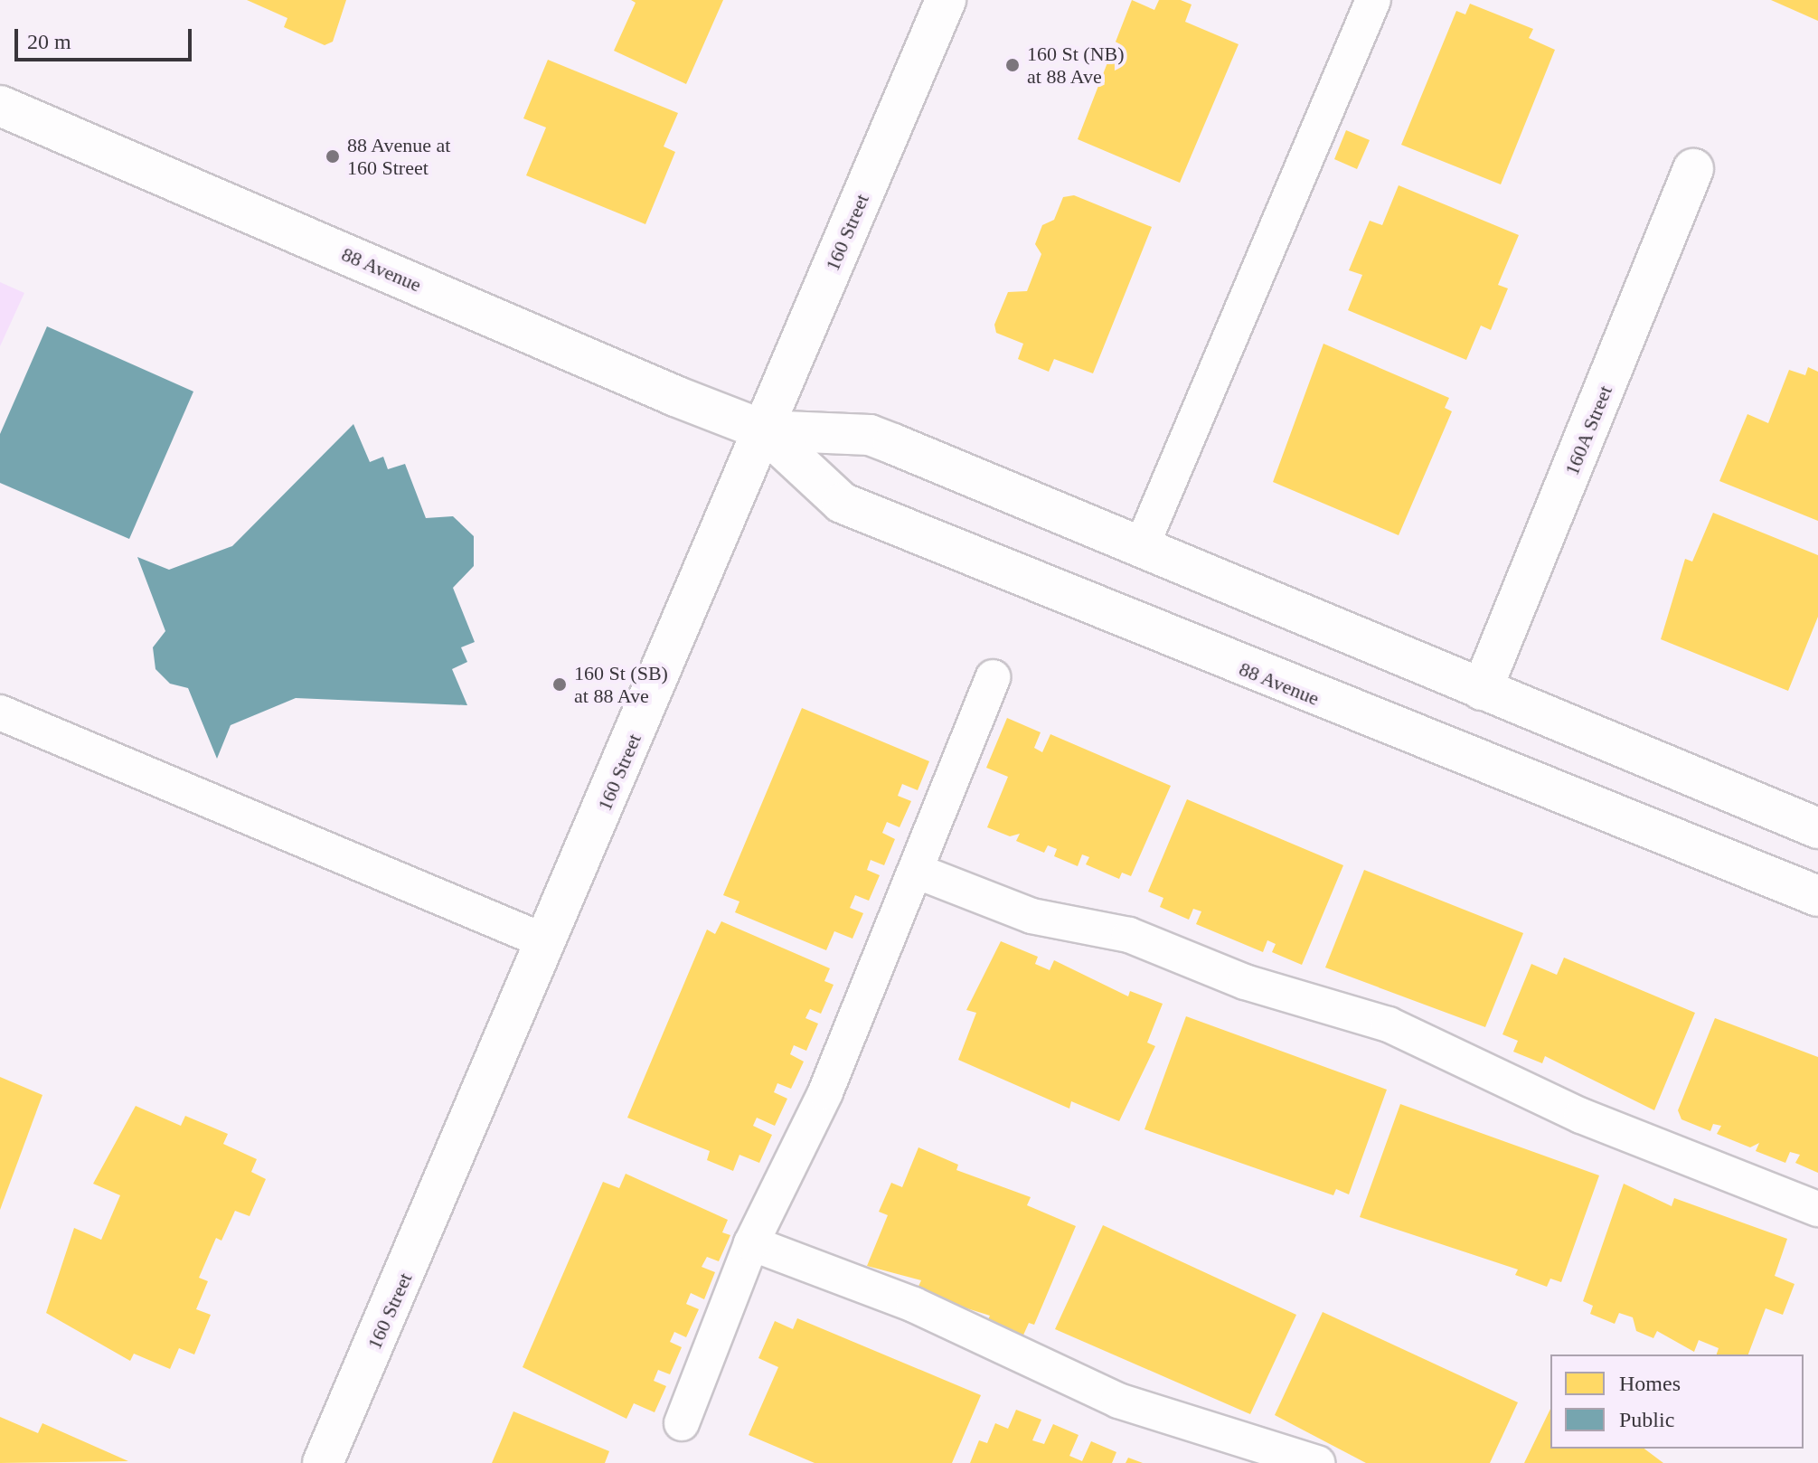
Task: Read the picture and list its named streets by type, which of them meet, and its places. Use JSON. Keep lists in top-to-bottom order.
{
  "streets": {
    "main road": ["160 Street", "88 Avenue", "160A Street"]
  },
  "crossings": [
    ["160 Street", "88 Avenue"],
    ["88 Avenue", "160A Street"]
  ],
  "places": ["160 St (NB) at 88 Ave", "88 Avenue at 160 Street", "160 St (SB) at 88 Ave"],
  "legend": ["Homes", "Public"],
  "scale_bar": "20 m"
}
